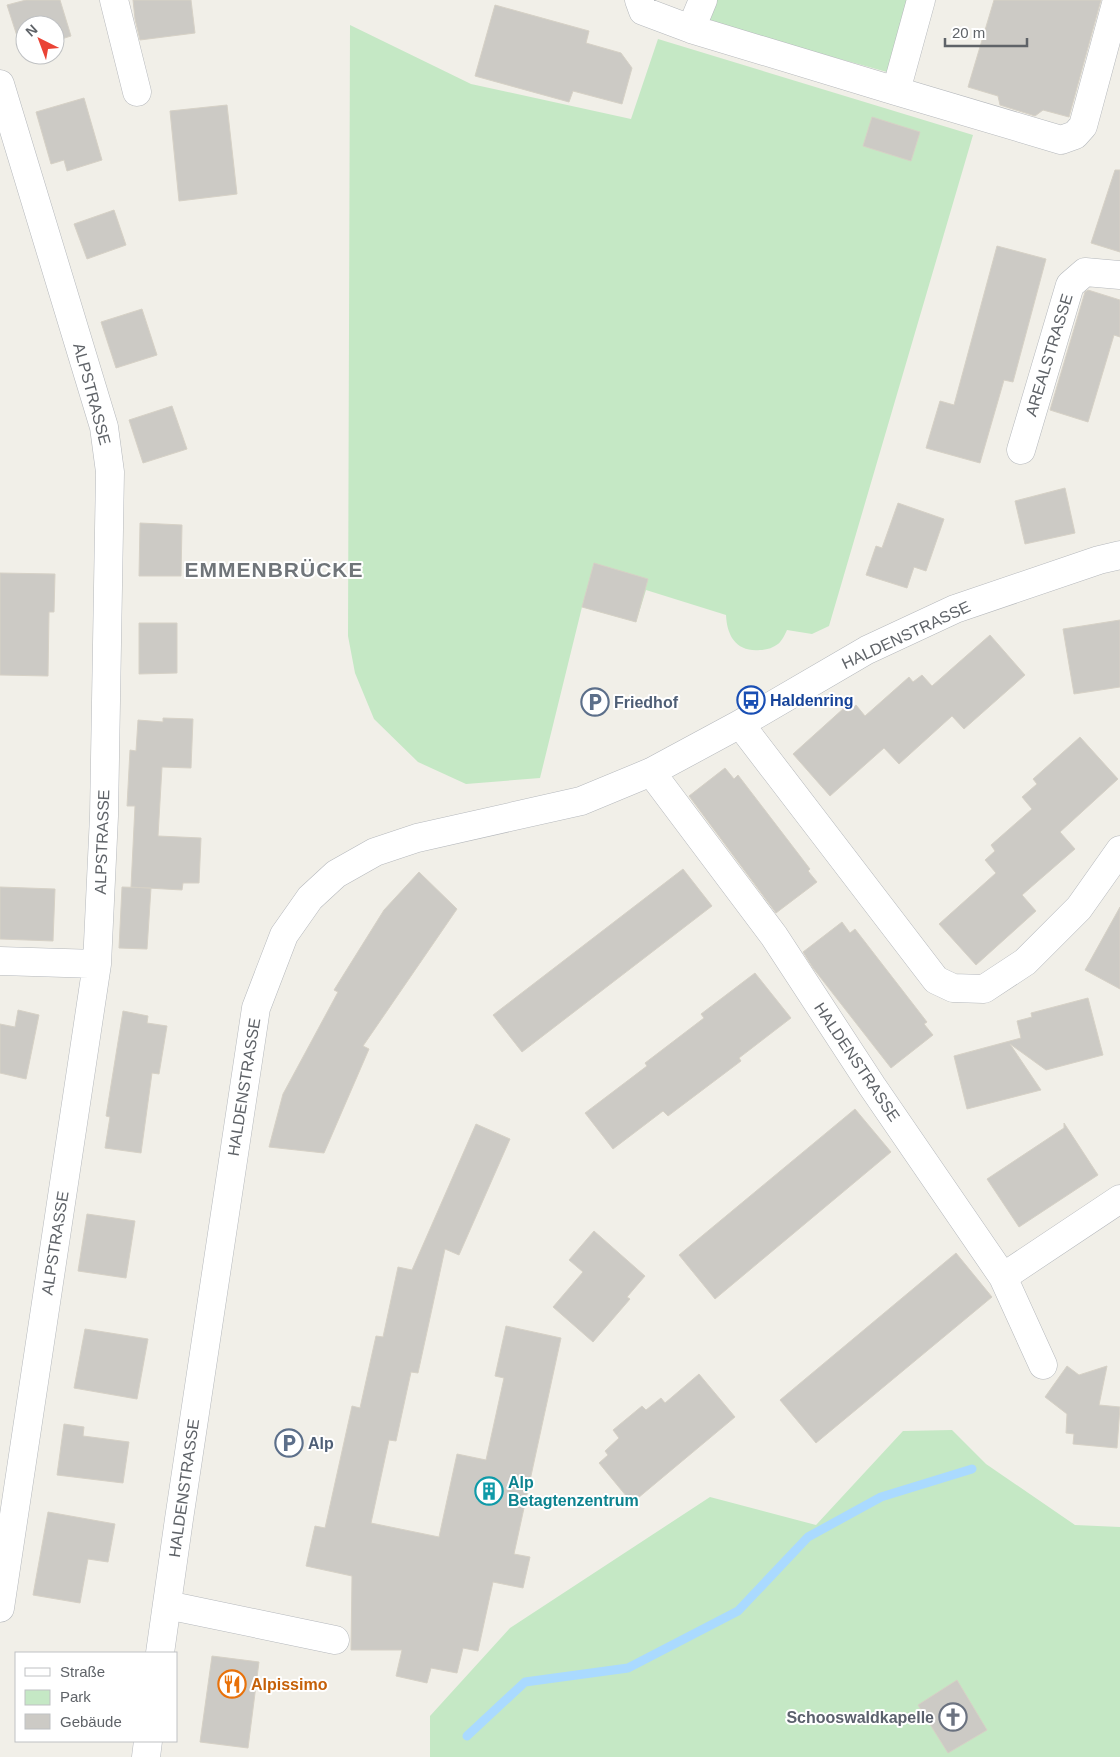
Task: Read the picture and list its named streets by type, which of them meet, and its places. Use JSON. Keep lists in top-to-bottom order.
{
  "streets": {
    "street": ["AREALSTRASSE", "ALPSTRASSE", "HALDENSTRASSE"]
  },
  "districts": ["EMMENBRÜCKE"],
  "places": {
    "bus stop": ["Haldenring"],
    "parking": ["Friedhof", "Alp"],
    "building": ["Alp Betagtenzentrum"],
    "restaurant": ["Alpissimo"],
    "church": ["Schooswaldkapelle"]
  },
  "legend": ["Straße", "Park", "Gebäude"],
  "scale_bar": "20 m",
  "north": "top left"
}
